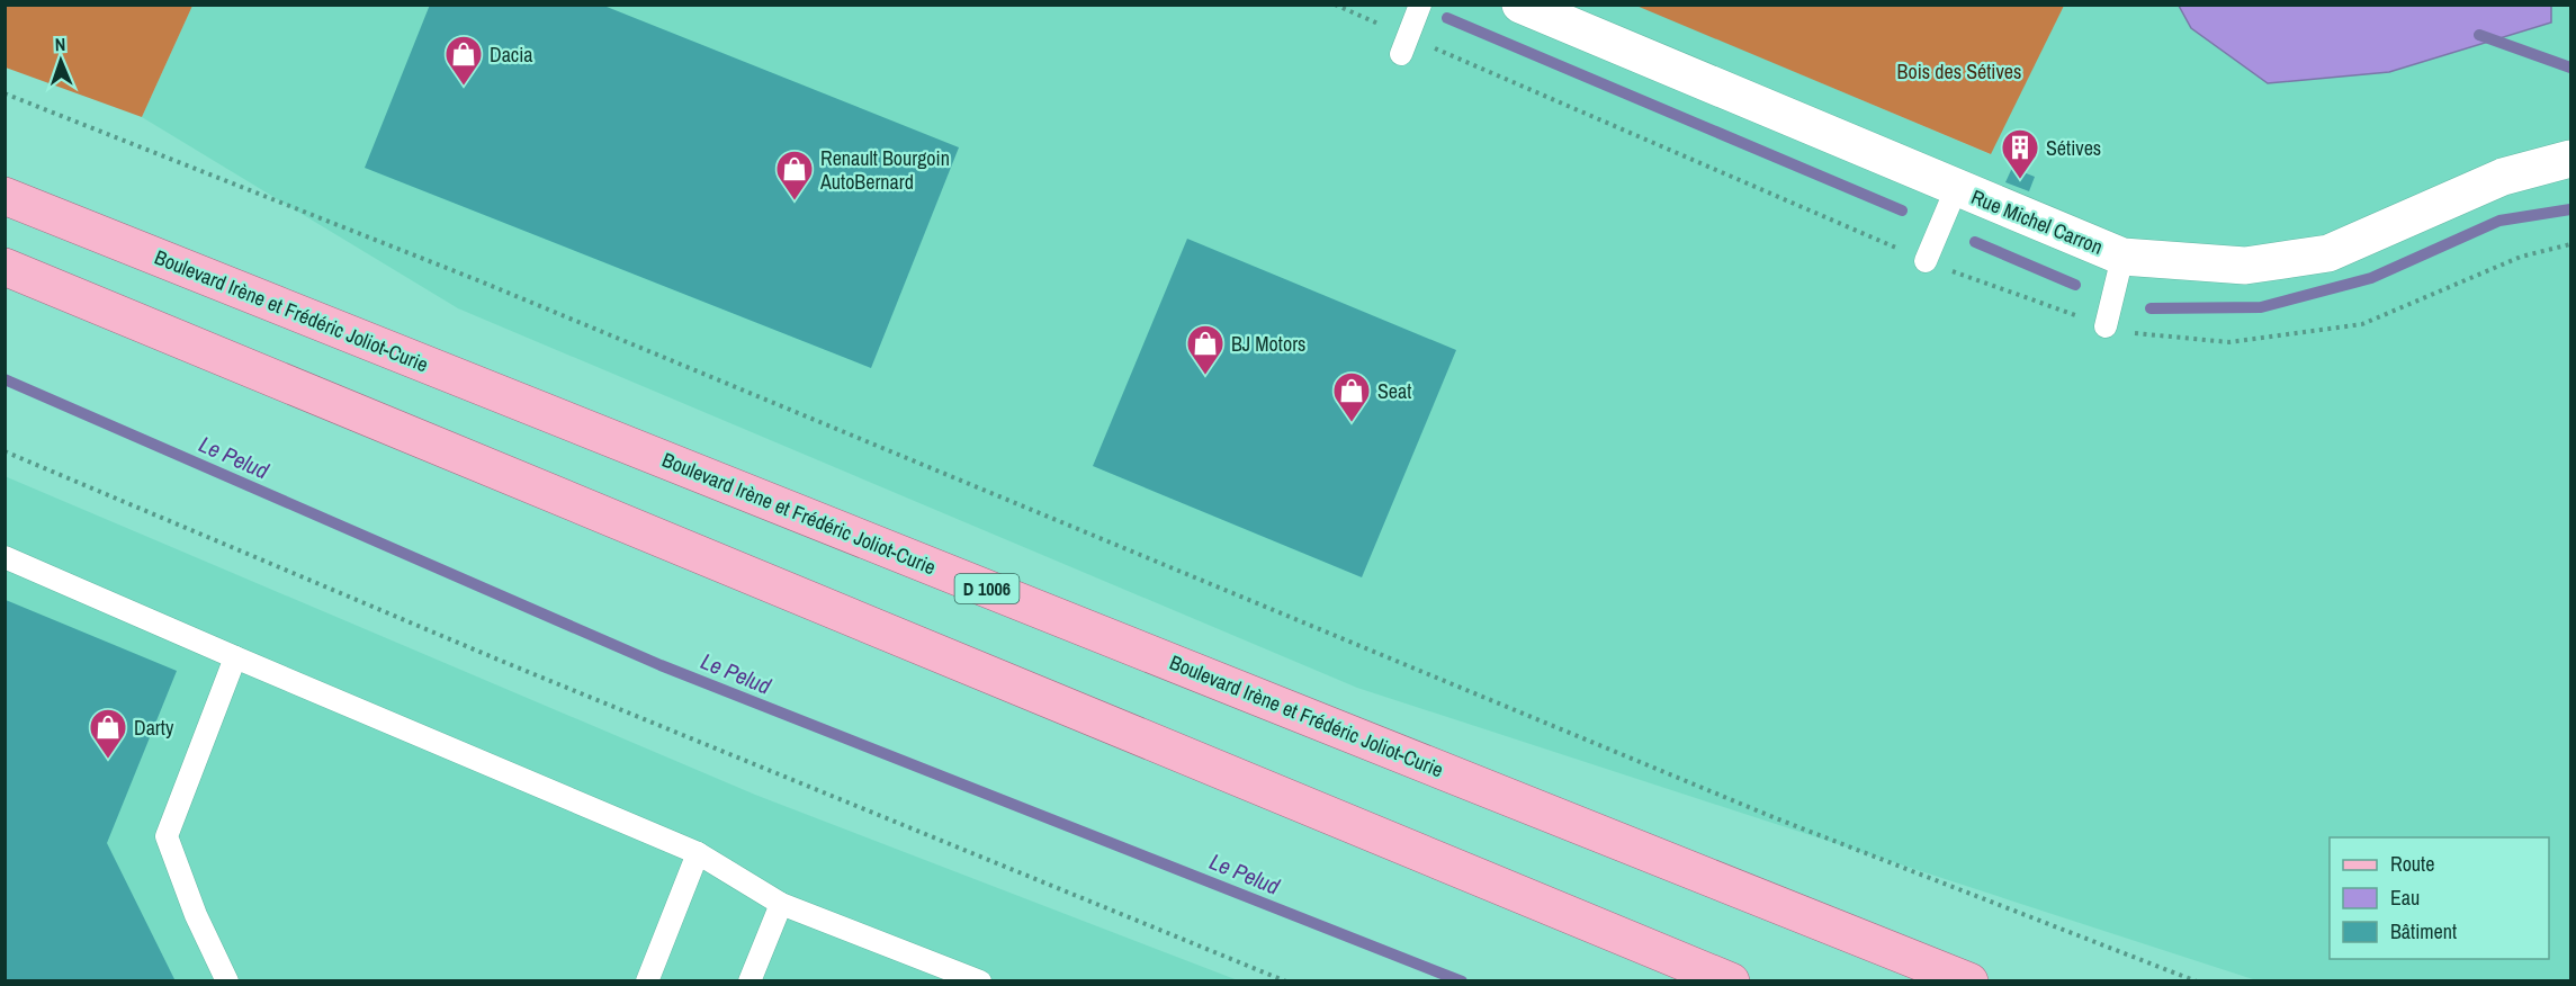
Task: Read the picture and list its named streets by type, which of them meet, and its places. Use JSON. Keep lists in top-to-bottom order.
{
  "streets": {
    "main road": ["Boulevard Irène et Frédéric Joliot-Curie", "D 1006"],
    "street": ["Rue Michel Carron"]
  },
  "water": ["Le Pelud"],
  "parks": ["Bois des Sétives"],
  "places": {
    "shop": [
      "Dacia",
      "Renault Bourgoin AutoBernard",
      "BJ Motors",
      "Seat",
      "Darty"
    ],
    "building": ["Sétives"]
  },
  "legend": ["Route", "Eau", "Bâtiment"],
  "north": "top"
}
